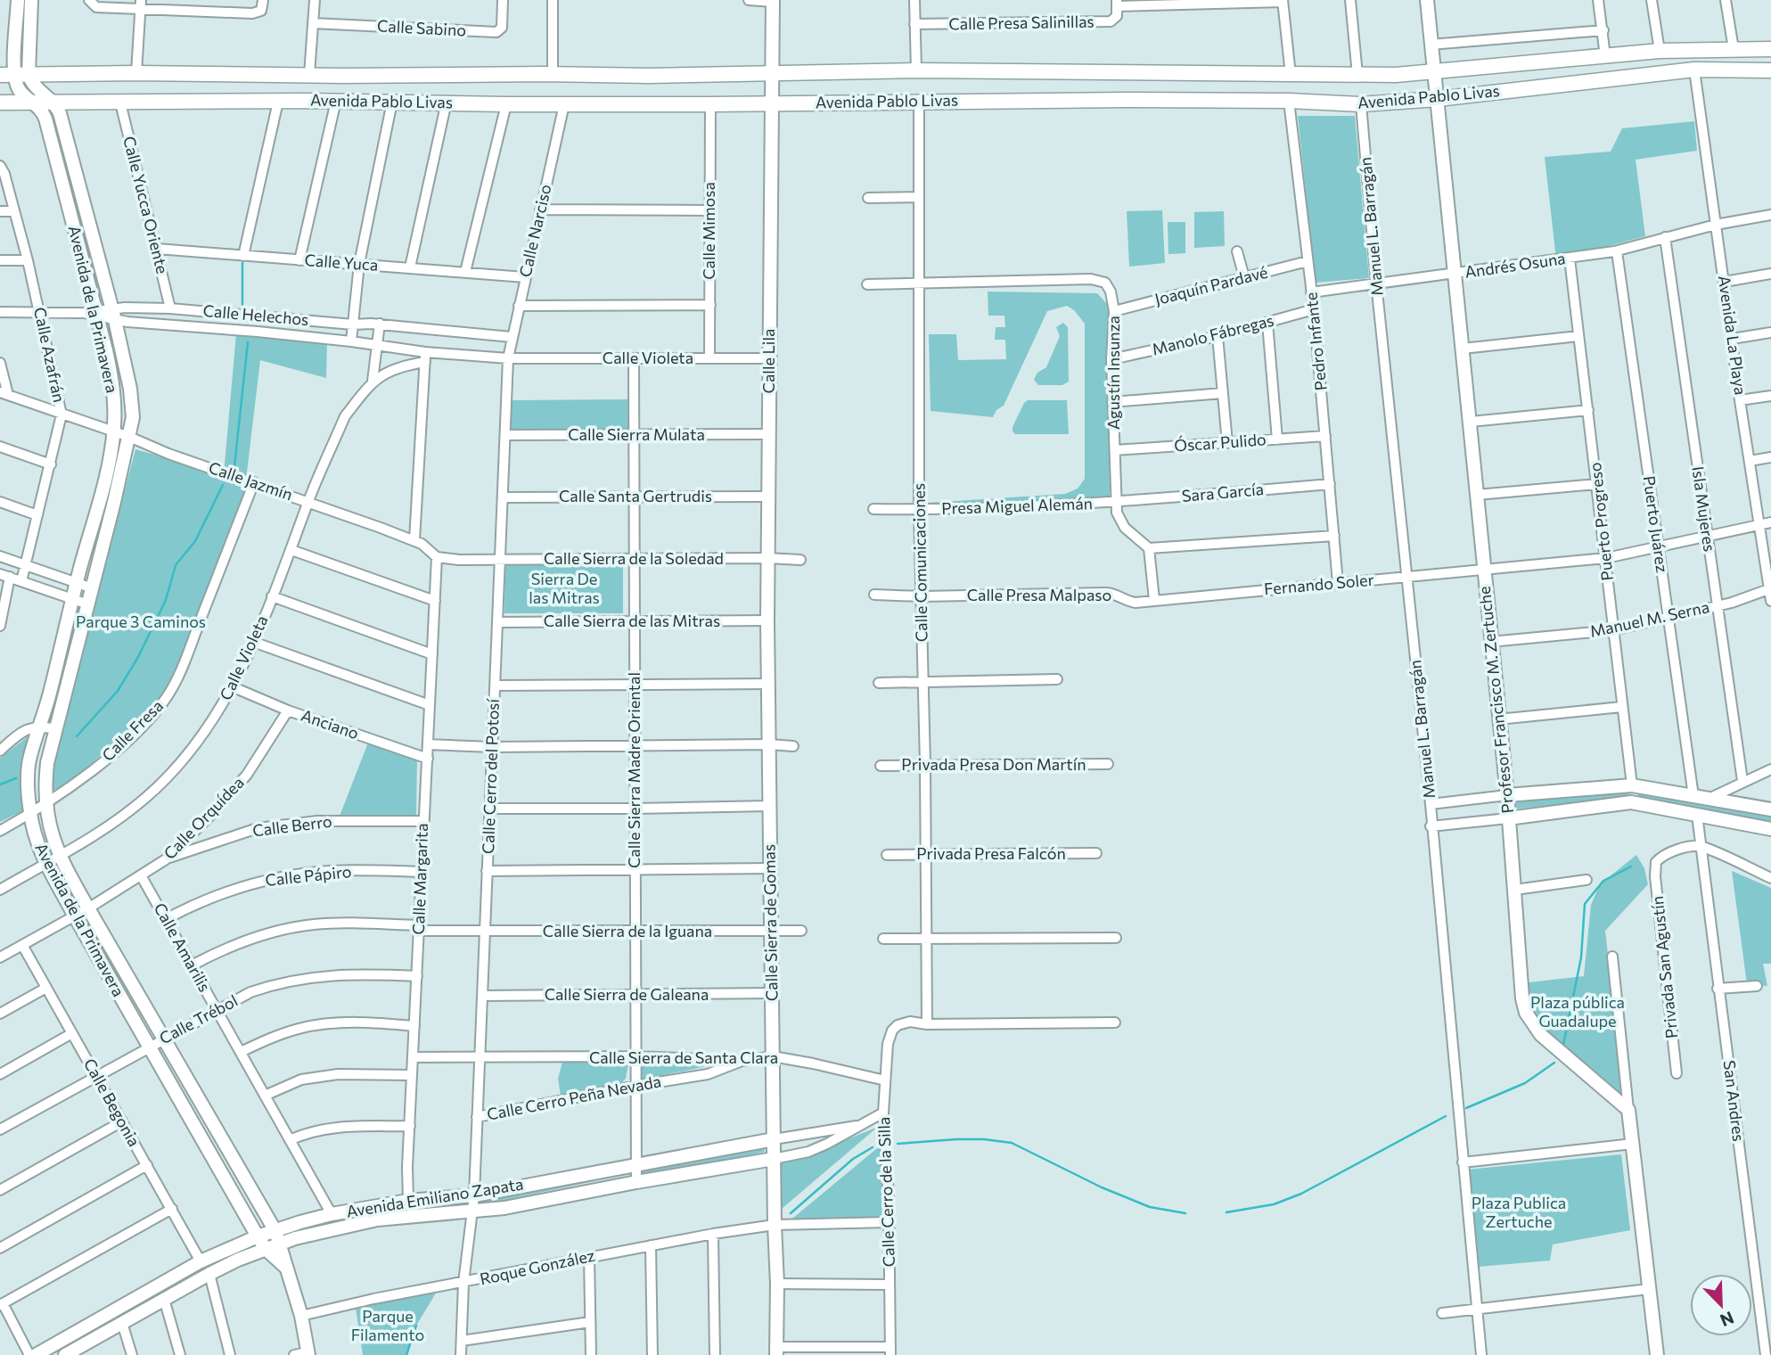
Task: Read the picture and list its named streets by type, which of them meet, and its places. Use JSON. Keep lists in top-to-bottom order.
{
  "streets": {
    "main road": ["Avenida Pablo Livas"],
    "street": [
      "Calle Presa Salinillas",
      "Calle Sabino",
      "Calle Yucca Oriente",
      "Manuel L. Barragán",
      "Calle Narciso",
      "Calle Mimosa",
      "Calle Yuca",
      "Andrés Osuna",
      "Joaquín Pardavé",
      "Avenida de la Primavera",
      "Calle Helechos",
      "Manolo Fábregas",
      "Avenida La Playa",
      "Pedro Infante",
      "Calle Azafrán",
      "Calle Violeta",
      "Calle Lila",
      "Agustín Insunza",
      "Calle Sierra Mulata",
      "Óscar Pulido",
      "Calle Jazmín",
      "Sara García",
      "Calle Santa Gertrudis",
      "Presa Miguel Alemán",
      "Isla Mujeres",
      "Puerto Progreso",
      "Puerto Juárez",
      "Calle Sierra de la Soledad",
      "Calle Comunicaciones",
      "Fernando Soler",
      "Calle Presa Malpaso",
      "Manuel M. Serna",
      "Calle Sierra de las Mitras",
      "Profesor Francisco M. Zertuche",
      "Anciano",
      "Calle Fresa",
      "Privada Presa Don Martín",
      "Calle Sierra Madre Oriental",
      "Calle Cerro del Potosí",
      "Calle Orquídea",
      "Calle Berro",
      "Privada Presa Falcón",
      "Calle Pápiro",
      "Calle Margarita",
      "Calle Sierra de Gomas",
      "Calle Sierra de la Iguana",
      "Calle Amarilis",
      "Privada San Agustín",
      "Calle Sierra de Galeana",
      "Calle Trébol",
      "Calle Sierra de Santa Clara",
      "Calle Cerro Peña Nevada",
      "San Andres",
      "Calle Begonia",
      "Calle Cerro de la Silla",
      "Avenida Emiliano Zapata",
      "Roque González"
    ]
  },
  "crossings": [
    ["Avenida Pablo Livas", "Calle Yucca Oriente"],
    ["Avenida Pablo Livas", "Manuel L. Barragán"],
    ["Avenida Pablo Livas", "Calle Narciso"],
    ["Avenida Pablo Livas", "Calle Mimosa"],
    ["Avenida Pablo Livas", "Avenida de la Primavera"],
    ["Avenida Pablo Livas", "Avenida La Playa"],
    ["Avenida Pablo Livas", "Pedro Infante"],
    ["Avenida Pablo Livas", "Calle Lila"],
    ["Avenida Pablo Livas", "Calle Comunicaciones"],
    ["Avenida Pablo Livas", "Profesor Francisco M. Zertuche"],
    ["Calle Yucca Oriente", "Calle Yuca"],
    ["Calle Yucca Oriente", "Calle Helechos"],
    ["Manuel L. Barragán", "Andrés Osuna"],
    ["Manuel L. Barragán", "Fernando Soler"],
    ["Calle Narciso", "Calle Yuca"],
    ["Calle Narciso", "Calle Helechos"],
    ["Calle Narciso", "Calle Violeta"],
    ["Calle Narciso", "Calle Cerro del Potosí"],
    ["Calle Mimosa", "Calle Violeta"],
    ["Andrés Osuna", "Avenida La Playa"],
    ["Andrés Osuna", "Pedro Infante"],
    ["Andrés Osuna", "Isla Mujeres"],
    ["Andrés Osuna", "Puerto Progreso"],
    ["Andrés Osuna", "Puerto Juárez"],
    ["Andrés Osuna", "Profesor Francisco M. Zertuche"],
    ["Joaquín Pardavé", "Pedro Infante"],
    ["Joaquín Pardavé", "Agustín Insunza"],
    ["Avenida de la Primavera", "Calle Helechos"],
    ["Avenida de la Primavera", "Calle Violeta"],
    ["Avenida de la Primavera", "Calle Jazmín"],
    ["Avenida de la Primavera", "Calle Fresa"],
    ["Avenida de la Primavera", "Calle Orquídea"],
    ["Avenida de la Primavera", "Calle Trébol"],
    ["Avenida de la Primavera", "Avenida Emiliano Zapata"],
    ["Avenida de la Primavera", "Roque González"],
    ["Calle Helechos", "Calle Violeta"],
    ["Manolo Fábregas", "Pedro Infante"],
    ["Manolo Fábregas", "Agustín Insunza"],
    ["Avenida La Playa", "Fernando Soler"],
    ["Avenida La Playa", "Manuel M. Serna"],
    ["Pedro Infante", "Óscar Pulido"],
    ["Pedro Infante", "Sara García"],
    ["Pedro Infante", "Fernando Soler"],
    ["Calle Azafrán", "Calle Jazmín"],
    ["Calle Violeta", "Calle Lila"],
    ["Calle Violeta", "Calle Jazmín"],
    ["Calle Violeta", "Anciano"],
    ["Calle Violeta", "Calle Sierra Madre Oriental"],
    ["Calle Violeta", "Calle Cerro del Potosí"],
    ["Calle Lila", "Calle Sierra Mulata"],
    ["Calle Lila", "Calle Santa Gertrudis"],
    ["Calle Lila", "Calle Sierra de la Soledad"],
    ["Calle Lila", "Calle Sierra de las Mitras"],
    ["Calle Lila", "Calle Sierra de Gomas"],
    ["Agustín Insunza", "Óscar Pulido"],
    ["Agustín Insunza", "Sara García"],
    ["Agustín Insunza", "Presa Miguel Alemán"],
    ["Agustín Insunza", "Calle Comunicaciones"],
    ["Calle Sierra Mulata", "Calle Sierra Madre Oriental"],
    ["Calle Sierra Mulata", "Calle Cerro del Potosí"],
    ["Calle Jazmín", "Calle Fresa"],
    ["Calle Jazmín", "Calle Margarita"],
    ["Sara García", "Presa Miguel Alemán"],
    ["Calle Santa Gertrudis", "Calle Sierra Madre Oriental"],
    ["Calle Santa Gertrudis", "Calle Cerro del Potosí"],
    ["Presa Miguel Alemán", "Calle Comunicaciones"],
    ["Isla Mujeres", "Fernando Soler"],
    ["Isla Mujeres", "Manuel M. Serna"],
    ["Puerto Progreso", "Fernando Soler"],
    ["Puerto Progreso", "Manuel M. Serna"],
    ["Puerto Juárez", "Fernando Soler"],
    ["Puerto Juárez", "Manuel M. Serna"],
    ["Calle Sierra de la Soledad", "Calle Sierra Madre Oriental"],
    ["Calle Sierra de la Soledad", "Calle Cerro del Potosí"],
    ["Calle Comunicaciones", "Calle Presa Malpaso"],
    ["Calle Comunicaciones", "Privada Presa Don Martín"],
    ["Calle Comunicaciones", "Privada Presa Falcón"],
    ["Calle Comunicaciones", "Calle Cerro de la Silla"],
    ["Fernando Soler", "Calle Presa Malpaso"],
    ["Fernando Soler", "Profesor Francisco M. Zertuche"],
    ["Manuel M. Serna", "Profesor Francisco M. Zertuche"],
    ["Calle Sierra de las Mitras", "Calle Sierra Madre Oriental"],
    ["Calle Sierra de las Mitras", "Calle Cerro del Potosí"],
    ["Calle Sierra de las Mitras", "Calle Sierra de Gomas"],
    ["Anciano", "Calle Orquídea"],
    ["Anciano", "Calle Margarita"],
    ["Calle Sierra Madre Oriental", "Calle Sierra de la Iguana"],
    ["Calle Sierra Madre Oriental", "Calle Sierra de Galeana"],
    ["Calle Sierra Madre Oriental", "Calle Sierra de Santa Clara"],
    ["Calle Sierra Madre Oriental", "Calle Cerro Peña Nevada"],
    ["Calle Sierra Madre Oriental", "Avenida Emiliano Zapata"],
    ["Calle Cerro del Potosí", "Calle Sierra de la Iguana"],
    ["Calle Cerro del Potosí", "Calle Sierra de Galeana"],
    ["Calle Cerro del Potosí", "Calle Sierra de Santa Clara"],
    ["Calle Cerro del Potosí", "Calle Cerro Peña Nevada"],
    ["Calle Cerro del Potosí", "Avenida Emiliano Zapata"],
    ["Calle Cerro del Potosí", "Roque González"],
    ["Calle Orquídea", "Calle Berro"],
    ["Calle Orquídea", "Calle Amarilis"],
    ["Calle Orquídea", "Calle Begonia"],
    ["Calle Berro", "Calle Margarita"],
    ["Calle Pápiro", "Calle Margarita"],
    ["Calle Pápiro", "Calle Amarilis"],
    ["Calle Margarita", "Calle Sierra de la Iguana"],
    ["Calle Margarita", "Calle Trébol"],
    ["Calle Margarita", "Calle Sierra de Santa Clara"],
    ["Calle Margarita", "Avenida Emiliano Zapata"],
    ["Calle Sierra de Gomas", "Calle Sierra de la Iguana"],
    ["Calle Sierra de Gomas", "Calle Sierra de Galeana"],
    ["Calle Sierra de Gomas", "Calle Sierra de Santa Clara"],
    ["Calle Sierra de Gomas", "Avenida Emiliano Zapata"],
    ["Calle Sierra de Gomas", "Roque González"],
    ["Calle Sierra de la Iguana", "Calle Amarilis"],
    ["Calle Amarilis", "Calle Trébol"],
    ["Calle Amarilis", "Avenida Emiliano Zapata"],
    ["Privada San Agustín", "San Andres"],
    ["Calle Trébol", "Calle Begonia"],
    ["Calle Sierra de Santa Clara", "Calle Cerro Peña Nevada"],
    ["Calle Sierra de Santa Clara", "Calle Cerro de la Silla"],
    ["Calle Begonia", "Avenida Emiliano Zapata"],
    ["Calle Cerro de la Silla", "Avenida Emiliano Zapata"],
    ["Calle Cerro de la Silla", "Roque González"]
  ],
  "parks": [
    "Sierra De las Mitras",
    "Parque 3 Caminos",
    "Plaza pública Guadalupe",
    "Plaza Publica Zertuche",
    "Parque Filamento"
  ],
  "north": "bottom right"
}
